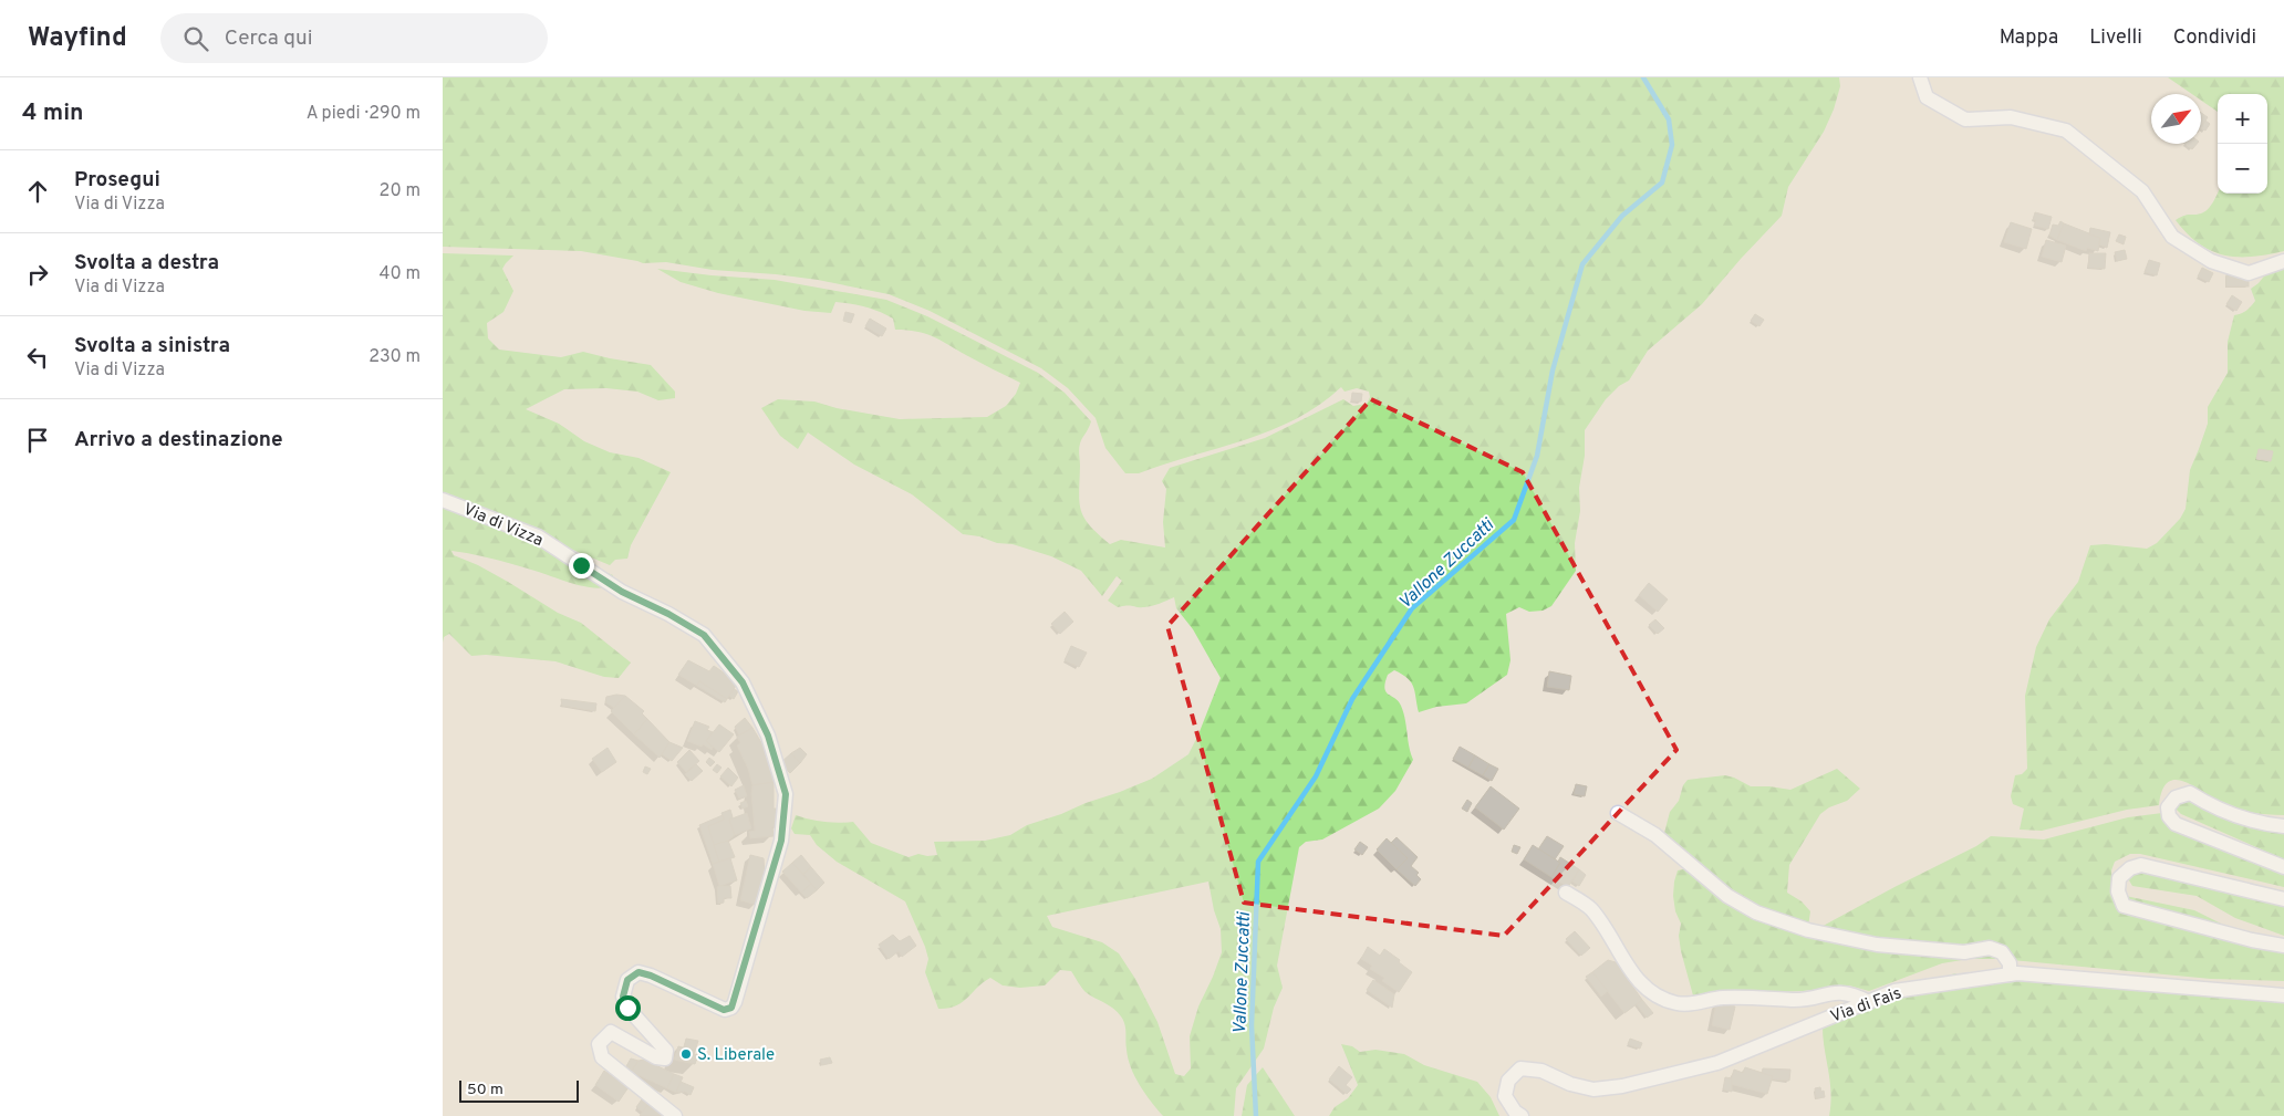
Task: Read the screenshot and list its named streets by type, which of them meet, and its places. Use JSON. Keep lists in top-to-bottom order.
{
  "streets": {
    "street": ["Via di Vizza", "Via di Fais"]
  },
  "water": ["Vallone Zuccatti"],
  "places": ["S. Liberale"],
  "scale_bar": "50 m",
  "north": "top right",
  "page": {
    "header": "Wayfind",
    "search": "Cerca qui",
    "nav": ["Mappa", "Livelli", "Condividi"],
    "heading": ["4 min", "A piedi · 290 m"],
    "map_buttons": ["+", "−"],
    "list": [
      ["Prosegui", "Via di Vizza", "20 m"],
      ["Svolta a destra", "Via di Vizza", "40 m"],
      ["Svolta a sinistra", "Via di Vizza", "230 m"],
      "Arrivo a destinazione"
    ],
    "scale": "50 m"
  }
}
